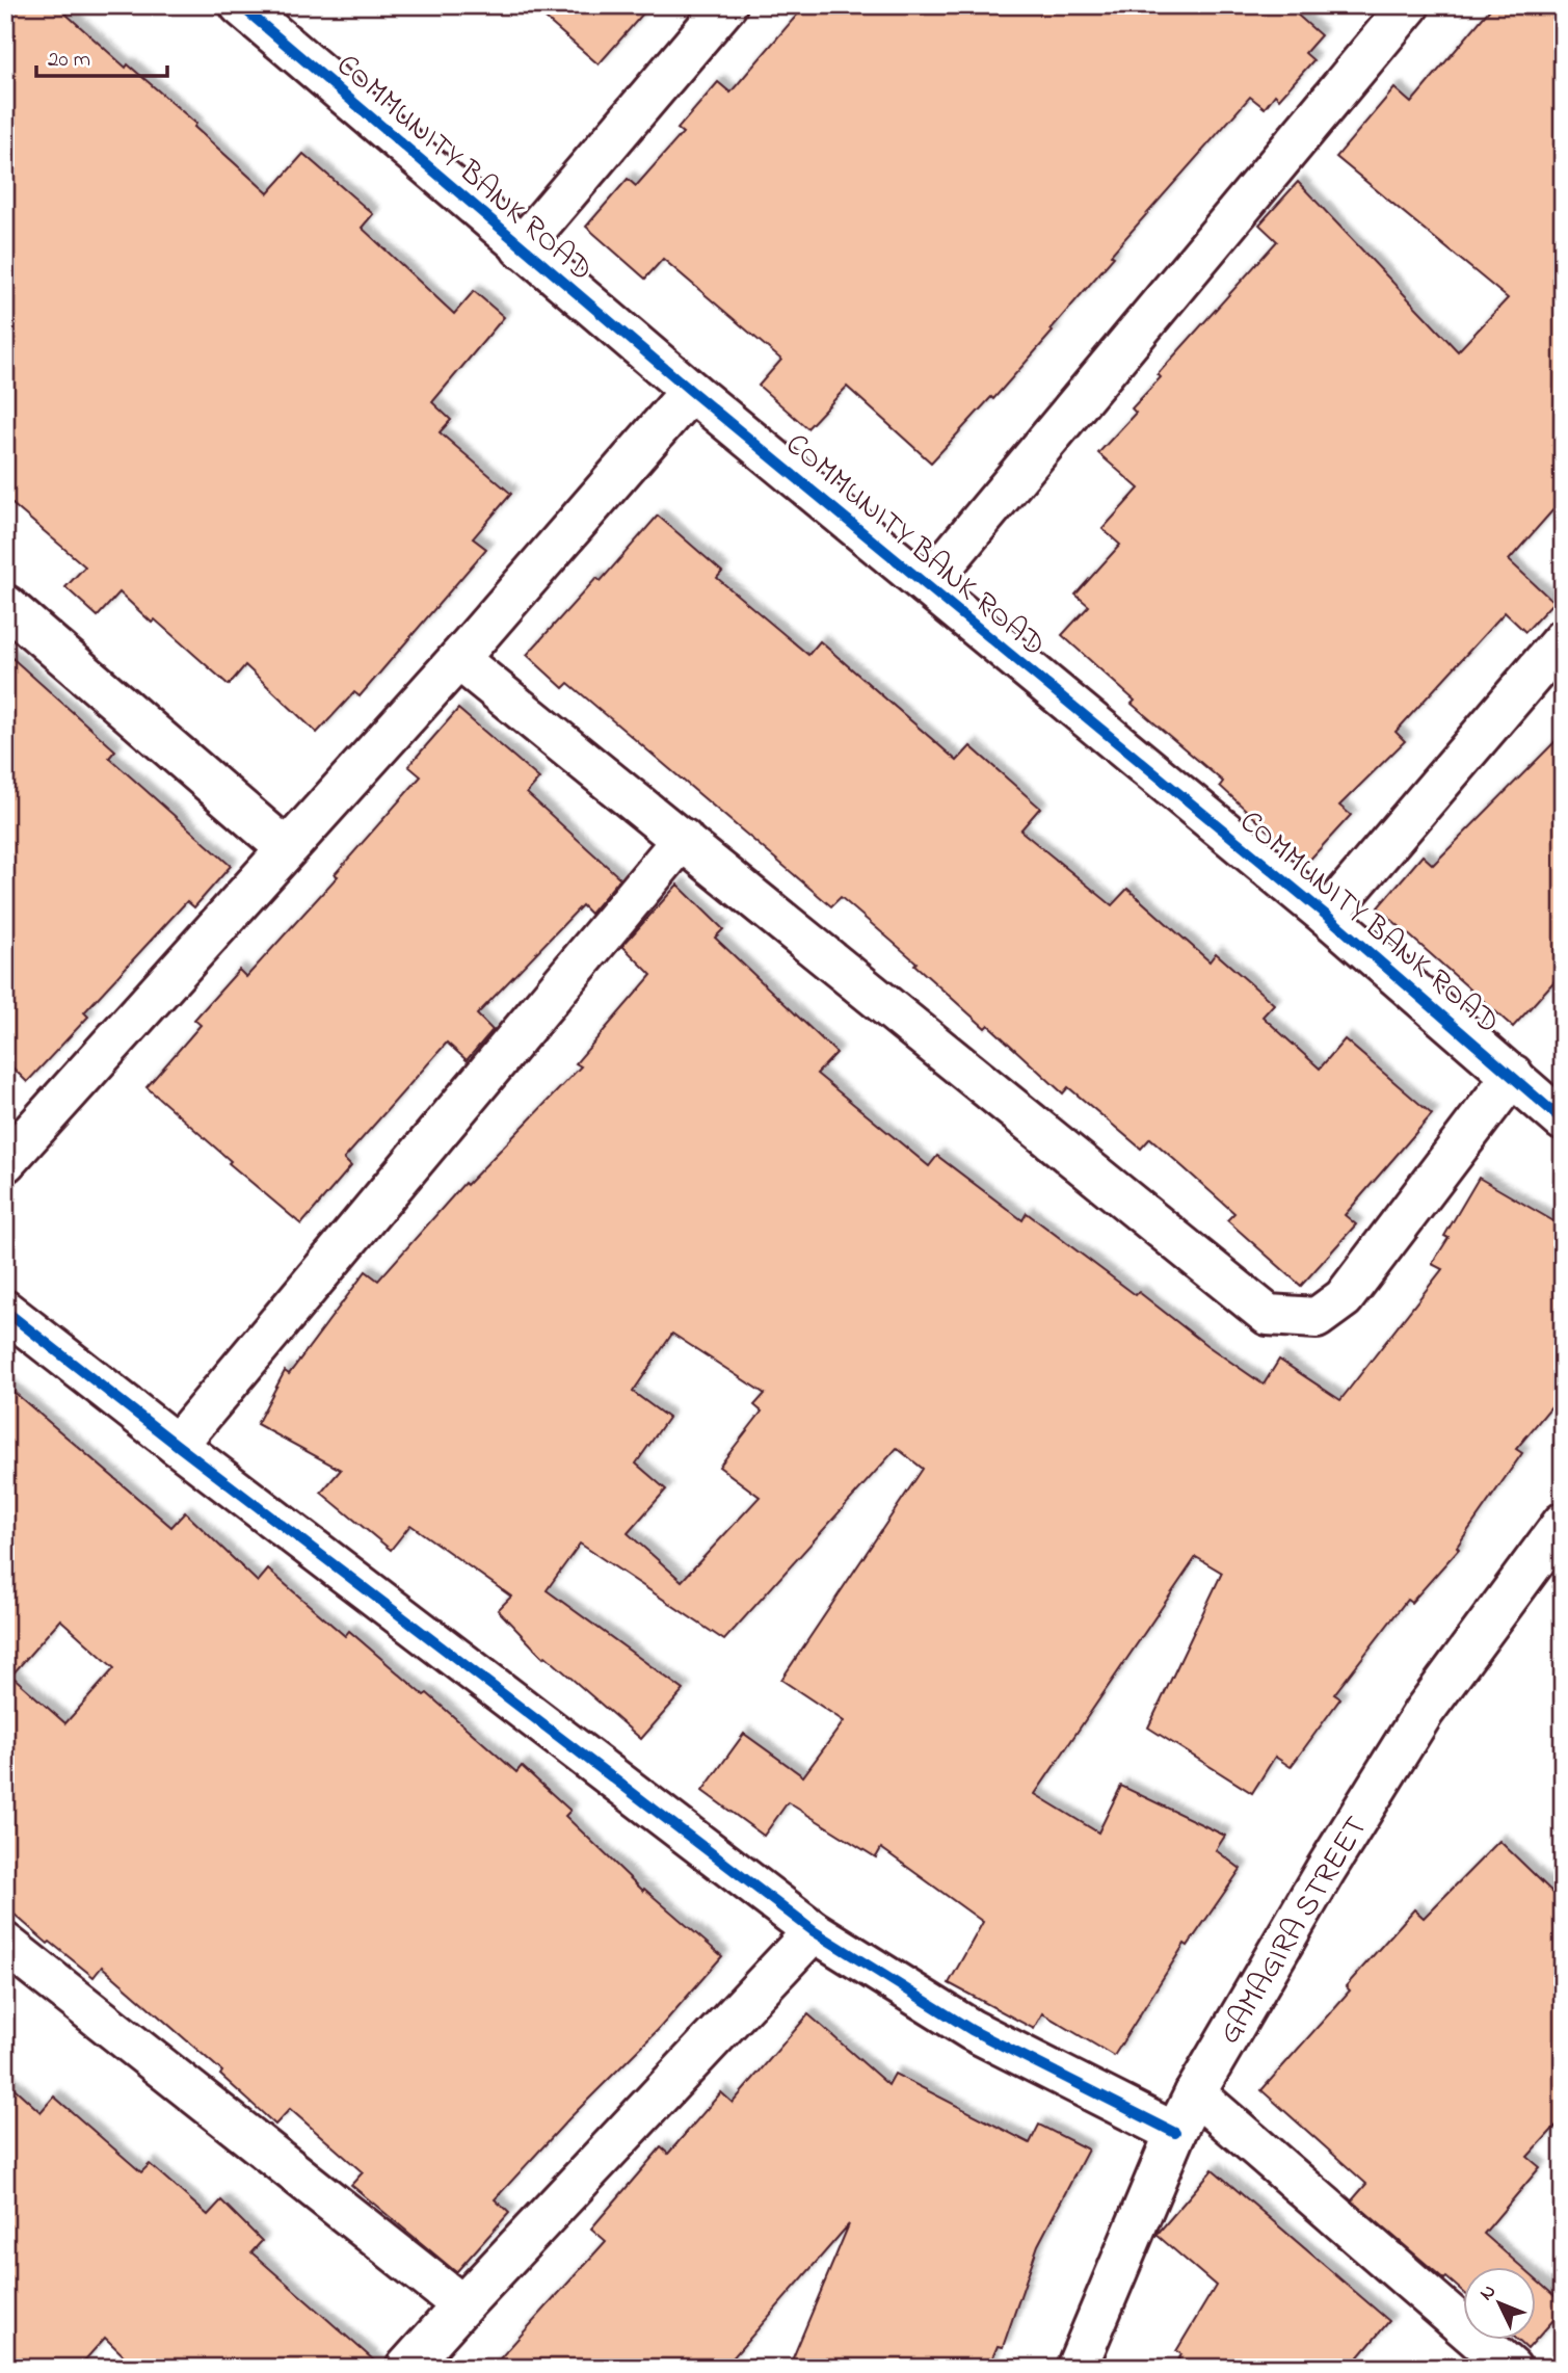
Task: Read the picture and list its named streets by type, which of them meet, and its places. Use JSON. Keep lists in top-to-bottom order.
{
  "streets": {
    "street": ["COMMUNITY BANK ROAD", "GAMAGIRA STREET"]
  },
  "scale_bar": "20 m",
  "north": "top left"
}
